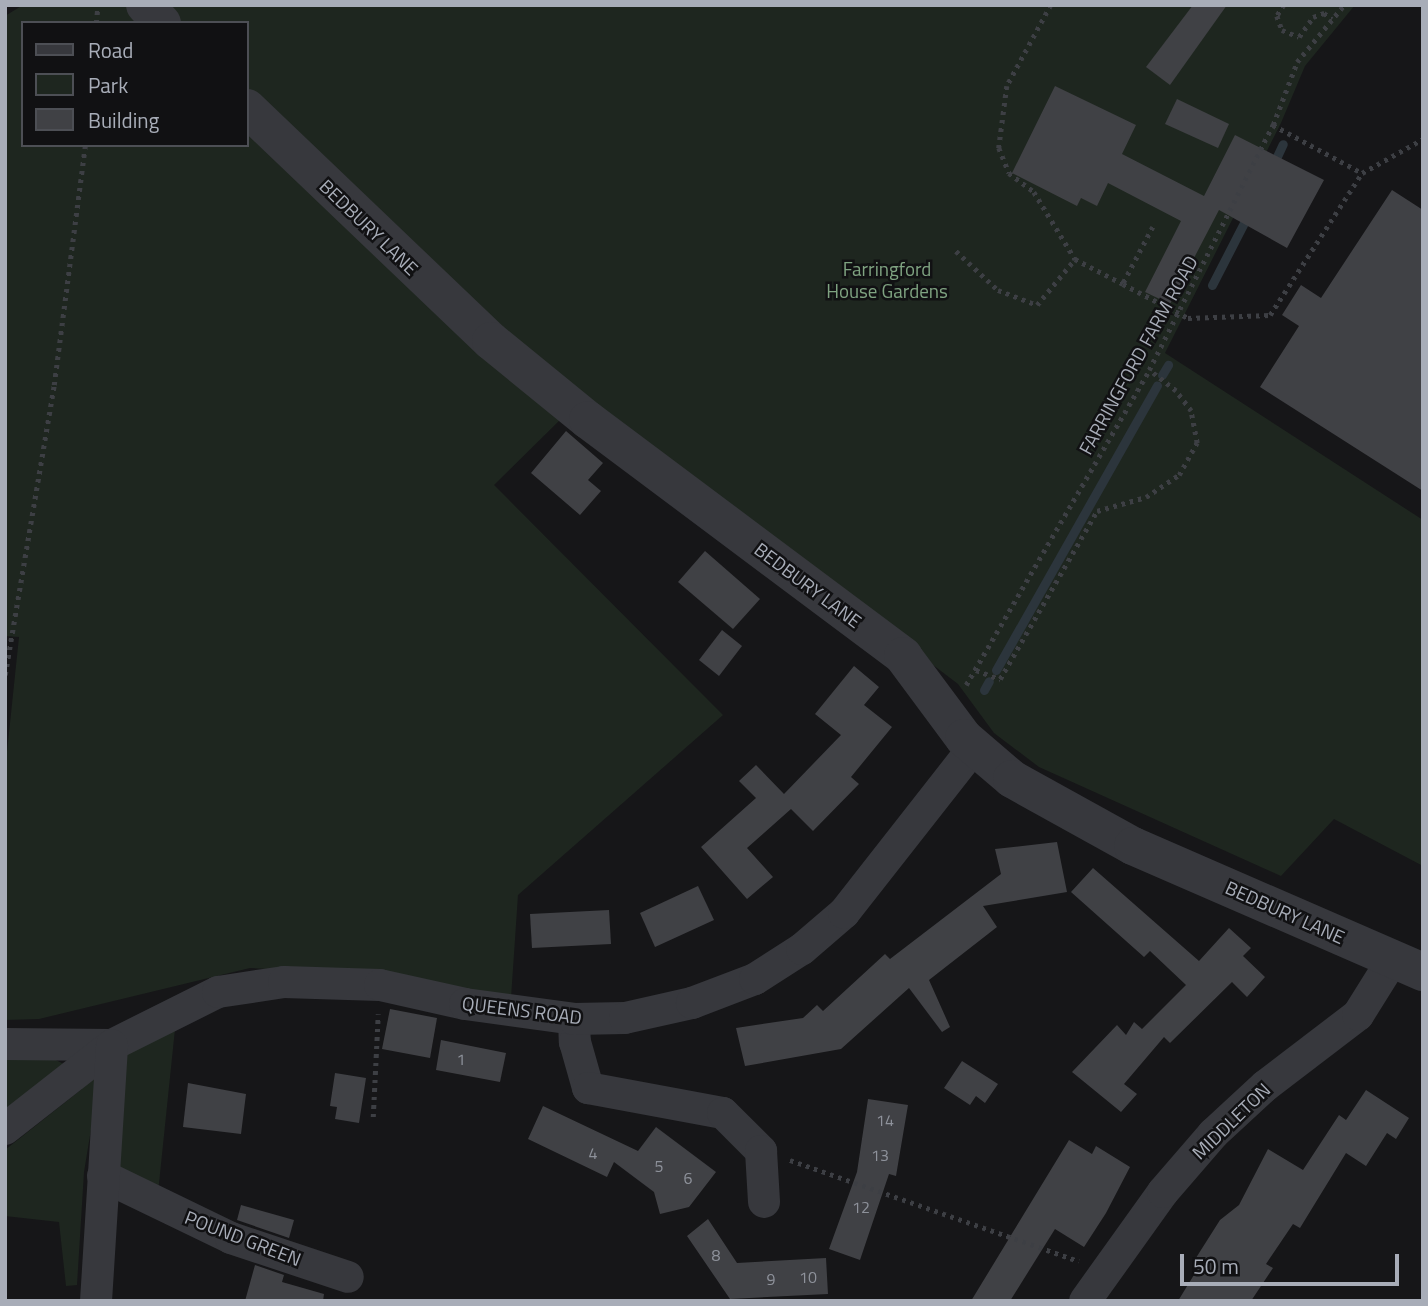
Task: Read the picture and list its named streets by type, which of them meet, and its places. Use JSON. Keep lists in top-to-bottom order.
{
  "streets": {
    "street": [
      "BEDBURY LANE",
      "QUEENS ROAD",
      "MIDDLETON",
      "POUND GREEN"
    ],
    "path": ["FARRINGFORD FARM ROAD"]
  },
  "crossings": [
    ["BEDBURY LANE", "FARRINGFORD FARM ROAD"],
    ["BEDBURY LANE", "QUEENS ROAD"],
    ["BEDBURY LANE", "MIDDLETON"]
  ],
  "parks": ["Farringford House Gardens"],
  "house_numbers": [
    "1",
    "14",
    "4",
    "13",
    "5",
    "6",
    "12",
    "8",
    "10",
    "9"
  ],
  "legend": ["Road", "Park", "Building"],
  "scale_bar": "50 m"
}
